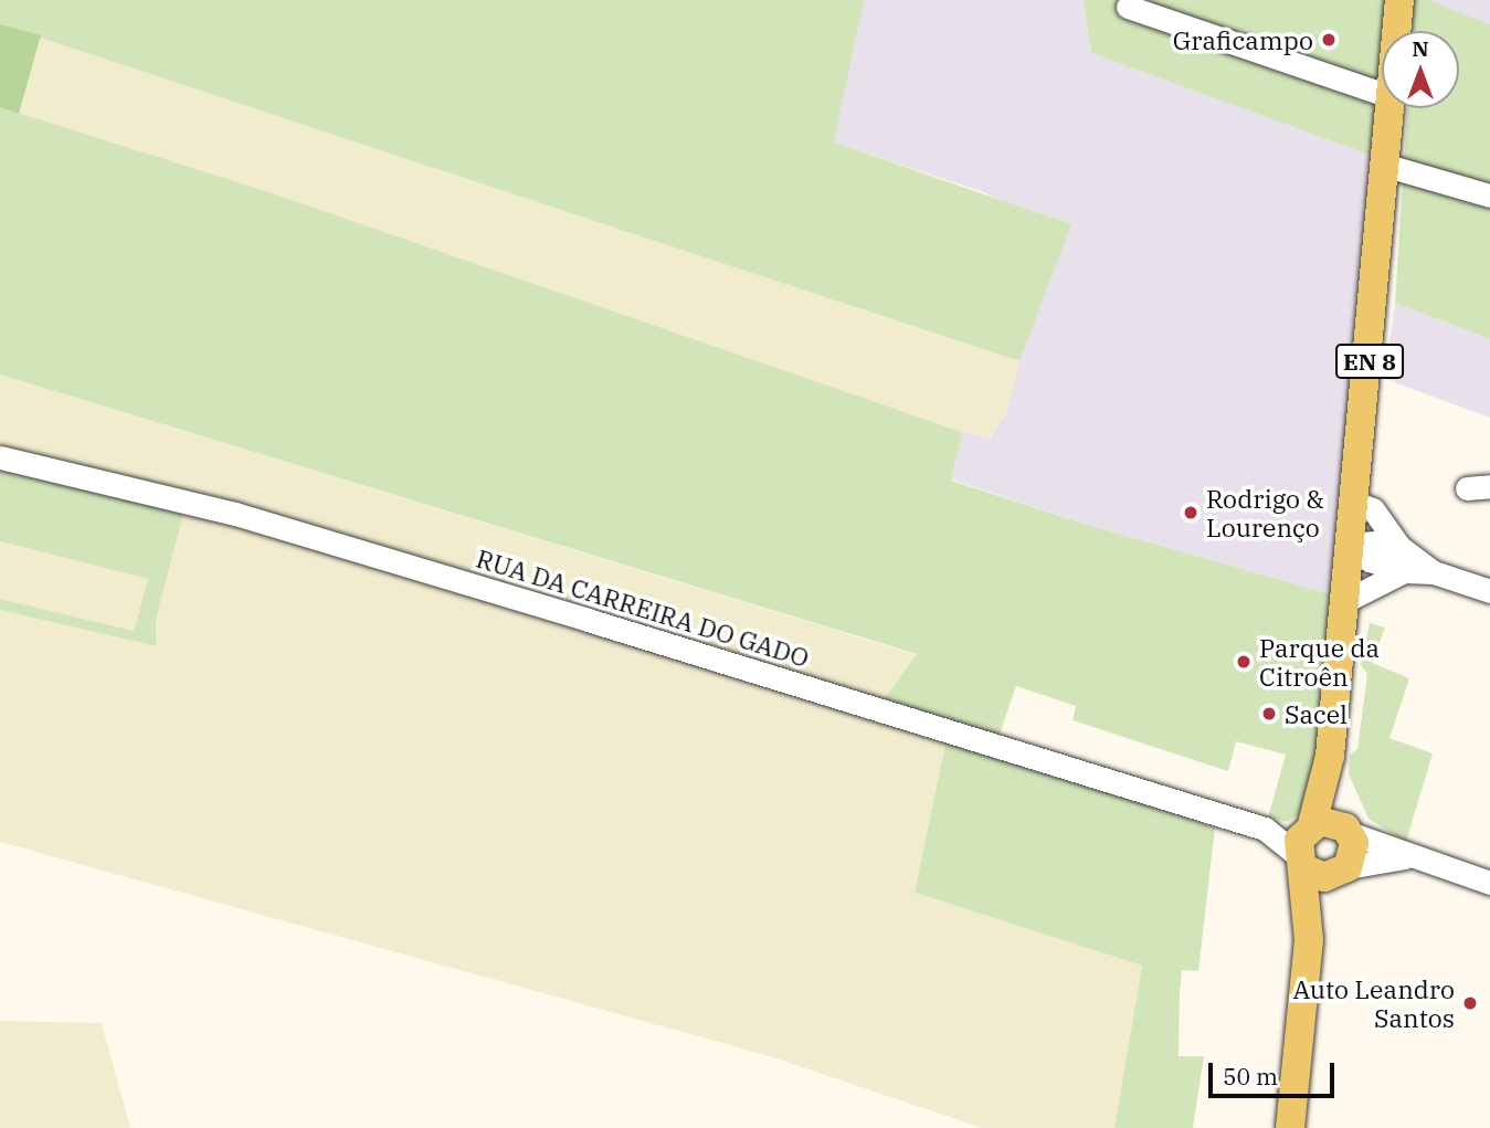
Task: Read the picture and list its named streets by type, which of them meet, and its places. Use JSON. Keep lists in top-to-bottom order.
{
  "streets": {
    "main road": ["EN 8"],
    "street": ["RUA DA CARREIRA DO GADO"]
  },
  "places": [
    "Graficampo",
    "Rodrigo & Lourenço",
    "Parque da Citroên",
    "Sacel",
    "Auto Leandro Santos"
  ],
  "scale_bar": "50 m",
  "north": "top"
}
